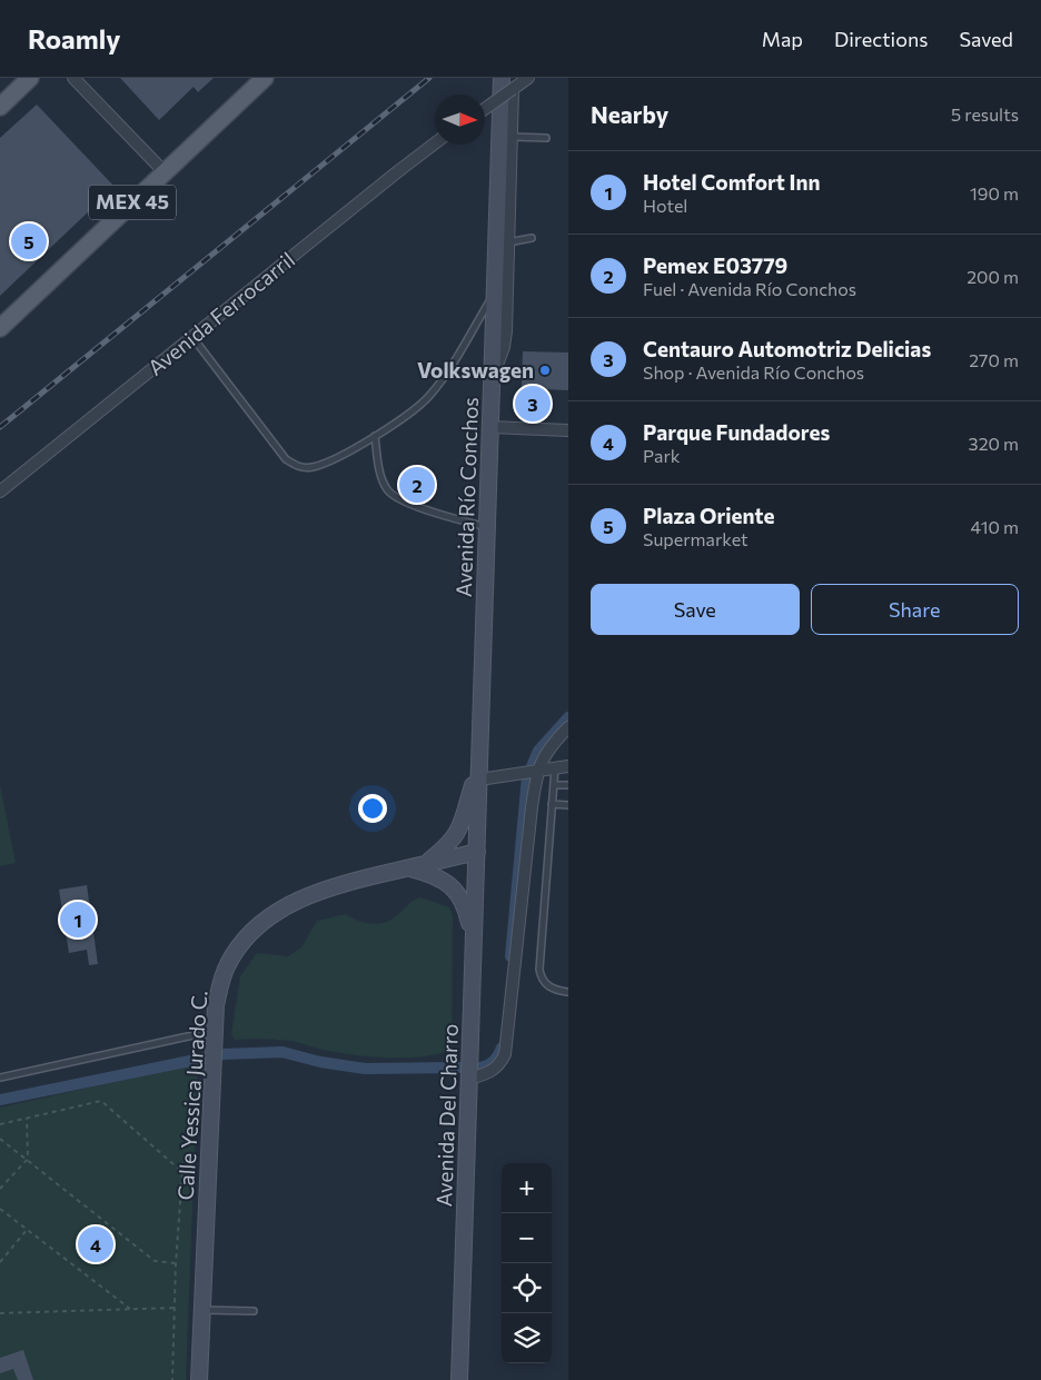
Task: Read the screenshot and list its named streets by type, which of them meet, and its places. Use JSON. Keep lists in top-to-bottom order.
{
  "streets": {
    "main road": [
      "MEX 45",
      "Avenida Río Conchos",
      "Calle Yessica Jurado C.",
      "Avenida Del Charro"
    ],
    "street": ["Avenida Ferrocarril"]
  },
  "crossings": [
    ["Avenida Río Conchos", "Calle Yessica Jurado C."],
    ["Avenida Río Conchos", "Avenida Del Charro"],
    ["Calle Yessica Jurado C.", "Avenida Del Charro"]
  ],
  "places": ["Volkswagen"],
  "north": "right",
  "page": {
    "header": "Roamly",
    "nav": ["Map", "Directions", "Saved"],
    "heading": ["Nearby", "5 results"],
    "list": [
      {
        "mark": "1",
        "name": "Hotel Comfort Inn",
        "note": "Hotel",
        "value": "190 m"
      },
      {
        "mark": "2",
        "name": "Pemex E03779",
        "note": "Fuel · Avenida Río Conchos",
        "value": "200 m"
      },
      {
        "mark": "3",
        "name": "Centauro Automotriz Delicias",
        "note": "Shop · Avenida Río Conchos",
        "value": "270 m"
      },
      {
        "mark": "4",
        "name": "Parque Fundadores",
        "note": "Park",
        "value": "320 m"
      },
      {
        "mark": "5",
        "name": "Plaza Oriente",
        "note": "Supermarket",
        "value": "410 m"
      }
    ],
    "pins": [
      "5",
      "3",
      "2",
      "1",
      "4"
    ],
    "buttons": ["Save", "Share"],
    "map_buttons": ["+", "−"]
  }
}
